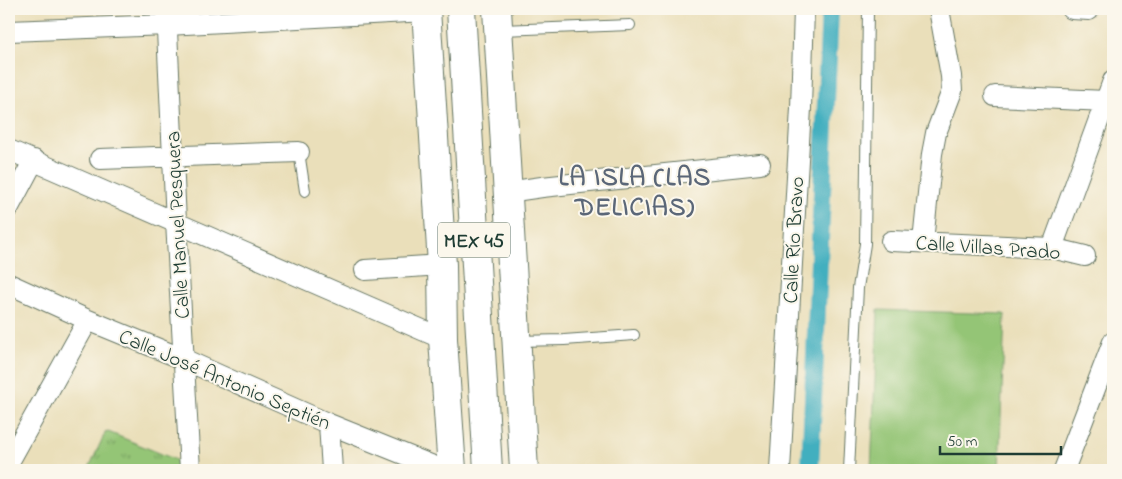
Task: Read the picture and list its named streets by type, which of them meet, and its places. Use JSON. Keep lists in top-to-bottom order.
{
  "streets": {
    "main road": ["MEX 45"],
    "street": [
      "Calle Manuel Pesquera",
      "Calle Río Bravo",
      "Calle Villas Prado",
      "Calle José Antonio Septién"
    ]
  },
  "crossings": [
    ["Calle Manuel Pesquera", "Calle José Antonio Septién"]
  ],
  "districts": ["LA ISLA (LAS DELICIAS)"],
  "scale_bar": "50 m"
}
